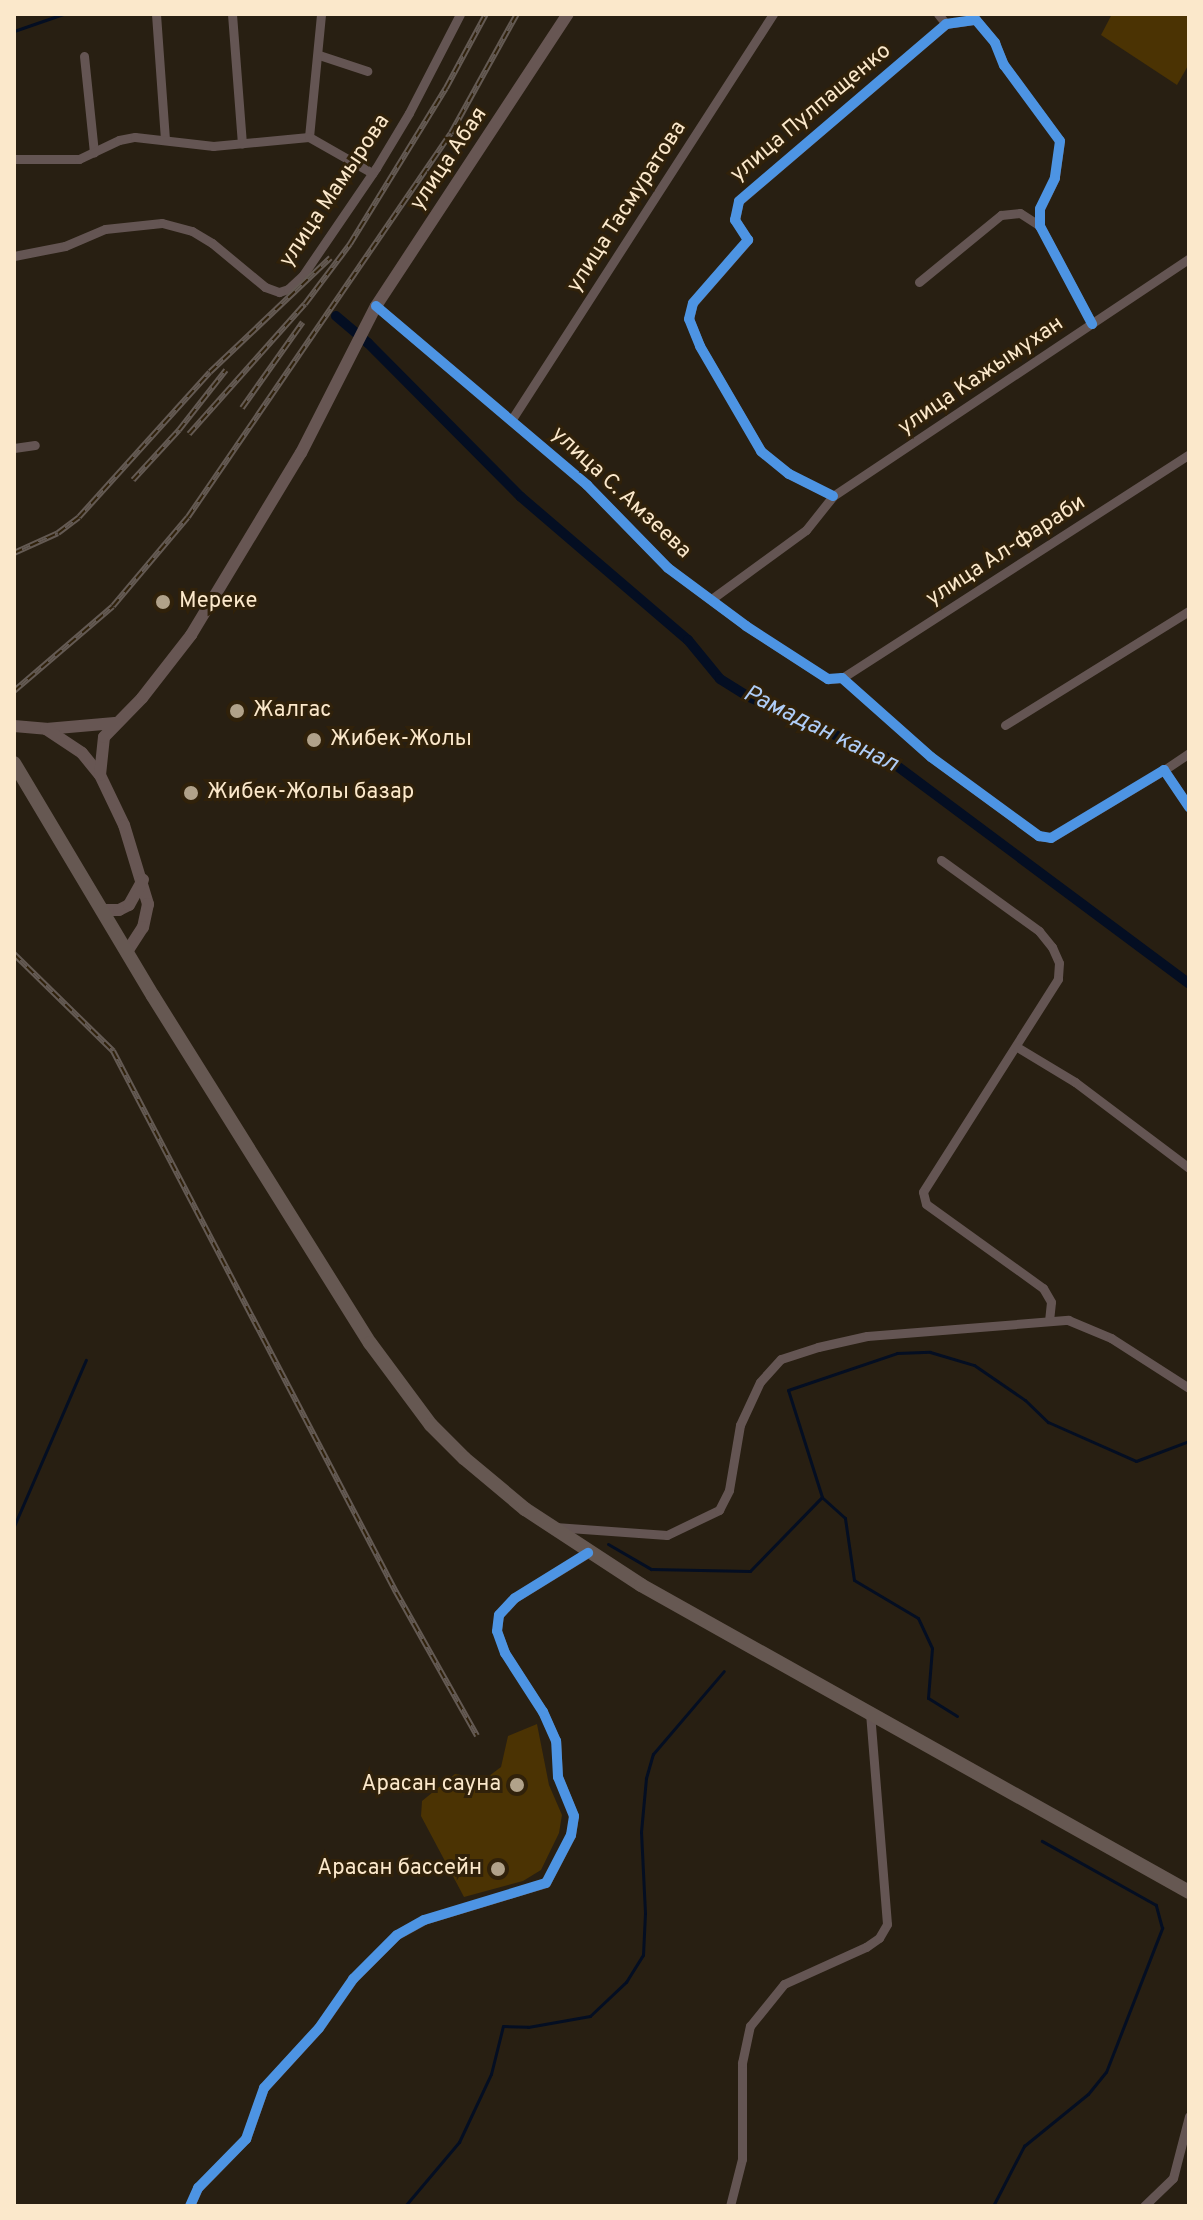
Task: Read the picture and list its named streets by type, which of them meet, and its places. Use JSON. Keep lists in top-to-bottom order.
{
  "streets": {
    "main road": ["улица Абая"],
    "street": [
      "улица Пулпащенко",
      "улица Мамырова",
      "улица Тасмуратова",
      "улица Кажымухан",
      "улица С. Амзеева",
      "улица Ал-фараби"
    ]
  },
  "crossings": [
    ["улица Пулпащенко", "улица Кажымухан"],
    ["улица Абая", "улица С. Амзеева"],
    ["улица Тасмуратова", "улица С. Амзеева"],
    ["улица Кажымухан", "улица С. Амзеева"],
    ["улица С. Амзеева", "улица Ал-фараби"]
  ],
  "water": ["Рамадан канал"],
  "places": [
    "Мереке",
    "Жалгас",
    "Жибек-Жолы",
    "Жибек-Жолы базар",
    "Арасан сауна",
    "Арасан бассейн"
  ]
}
